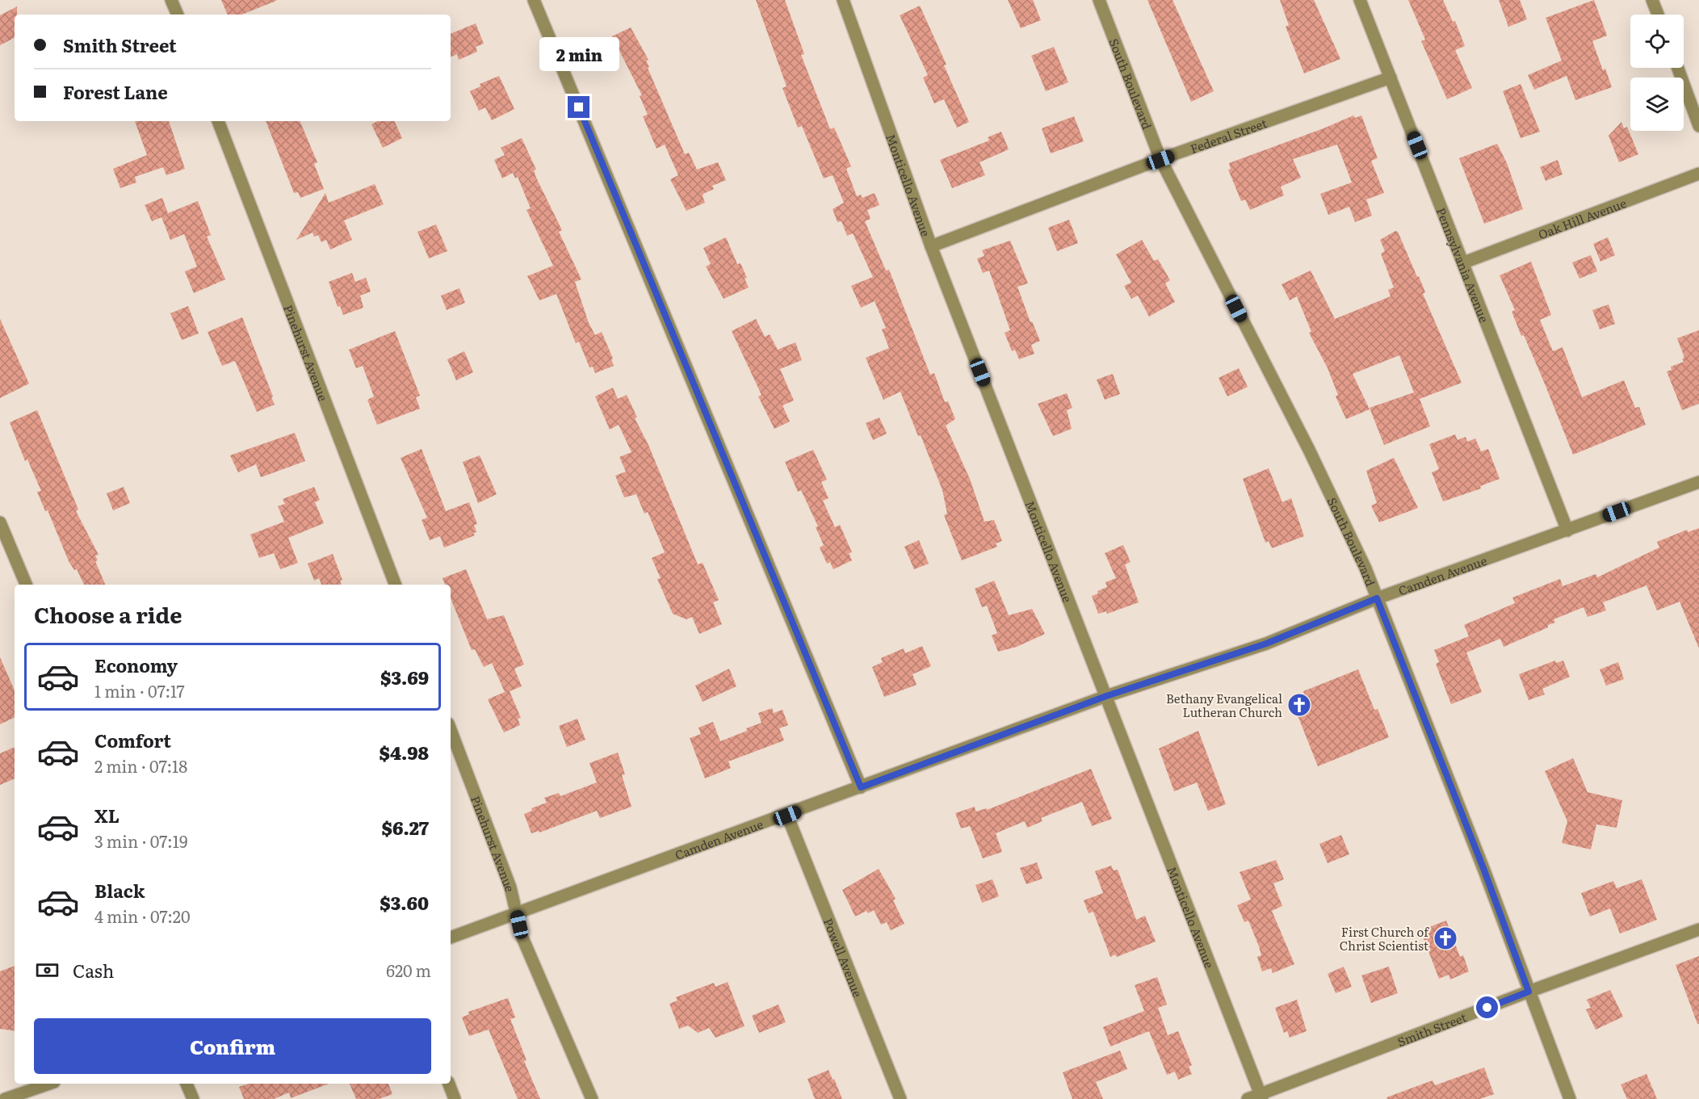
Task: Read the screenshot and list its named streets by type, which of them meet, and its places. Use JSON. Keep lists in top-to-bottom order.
{
  "streets": {
    "street": [
      "South Boulevard",
      "Federal Street",
      "Monticello Avenue",
      "Oak Hill Avenue",
      "Pennsylvania Avenue",
      "Pinehurst Avenue",
      "Camden Avenue",
      "Powell Avenue",
      "Smith Street"
    ]
  },
  "crossings": [
    ["South Boulevard", "Federal Street"],
    ["South Boulevard", "Camden Avenue"],
    ["South Boulevard", "Smith Street"],
    ["Federal Street", "Monticello Avenue"],
    ["Federal Street", "Pennsylvania Avenue"],
    ["Monticello Avenue", "Camden Avenue"],
    ["Monticello Avenue", "Smith Street"],
    ["Oak Hill Avenue", "Pennsylvania Avenue"],
    ["Pennsylvania Avenue", "Camden Avenue"],
    ["Pinehurst Avenue", "Camden Avenue"],
    ["Camden Avenue", "Powell Avenue"]
  ],
  "places": {
    "church": ["Bethany Evangelical Lutheran Church", "First Church of Christ Scientist"]
  },
  "page": {
    "banner": ["Smith Street", "Forest Lane"],
    "bubble": "2 min",
    "heading": "Choose a ride",
    "list": [
      {
        "name": "Economy",
        "note": "1 min · 07:17",
        "value": "$3.69"
      },
      {
        "name": "Comfort",
        "note": "2 min · 07:18",
        "value": "$4.98"
      },
      {
        "name": "XL",
        "note": "3 min · 07:19",
        "value": "$6.27"
      },
      {
        "name": "Black",
        "note": "4 min · 07:20",
        "value": "$3.60"
      }
    ],
    "pay": ["Cash", "620 m"],
    "buttons": "Confirm"
  }
}
